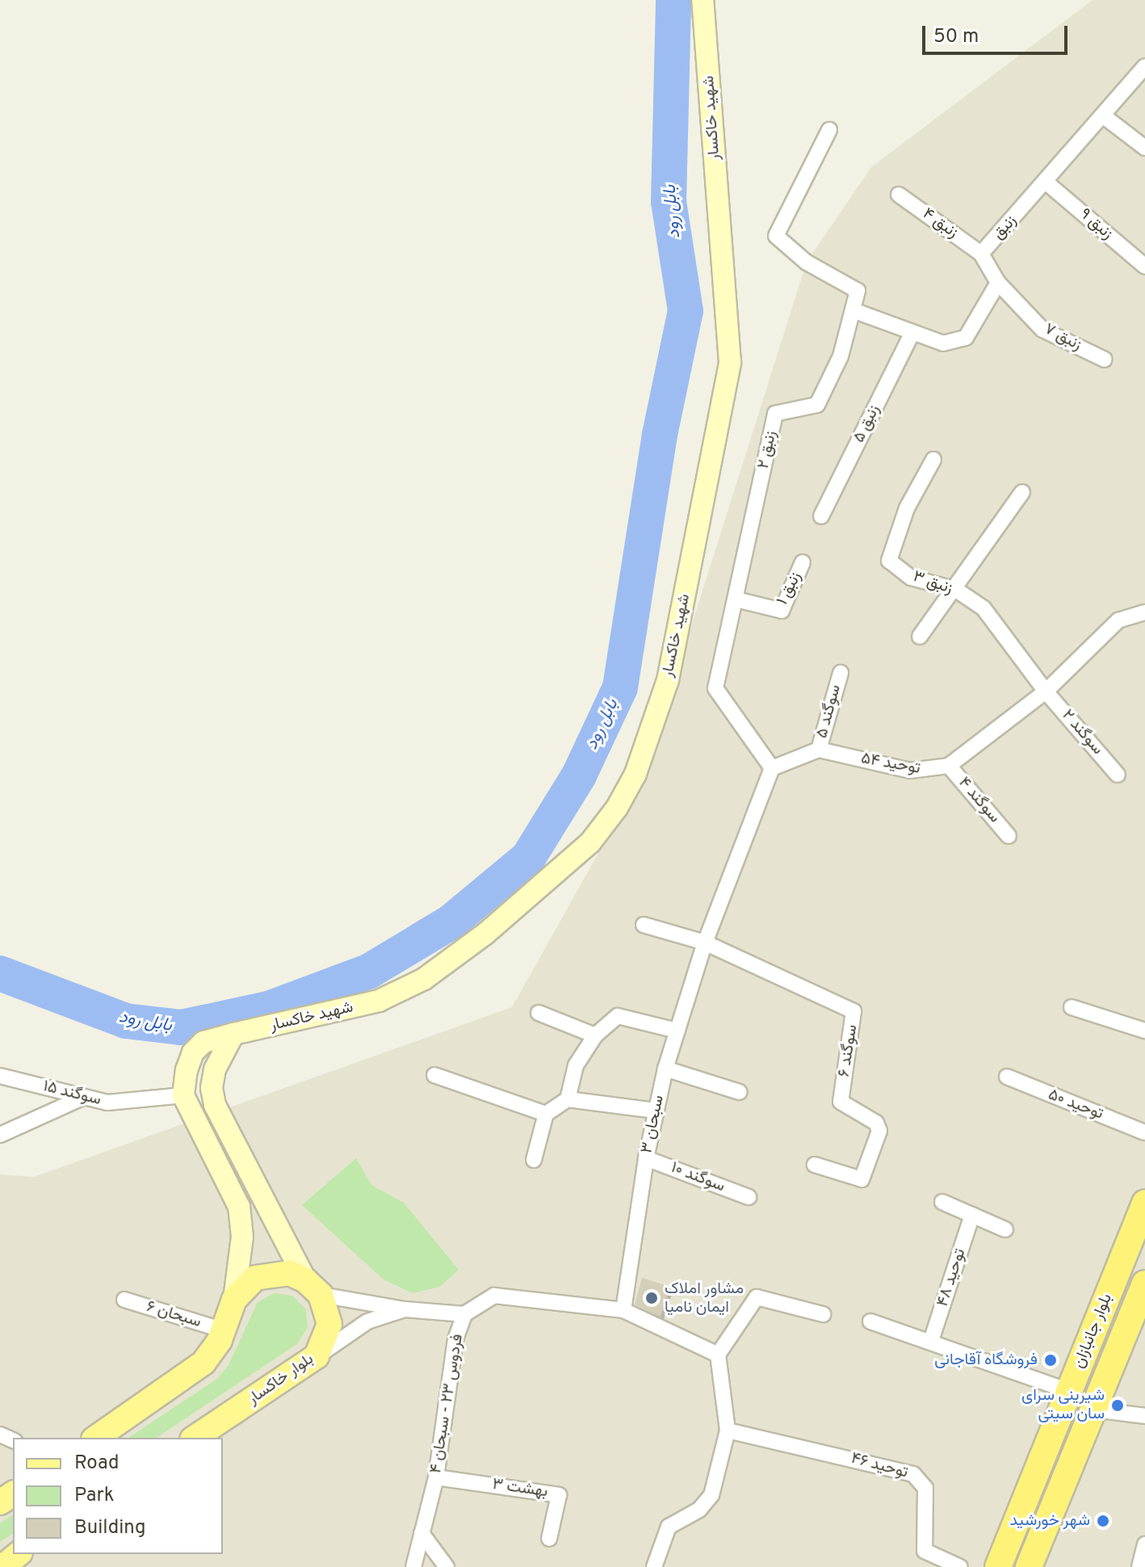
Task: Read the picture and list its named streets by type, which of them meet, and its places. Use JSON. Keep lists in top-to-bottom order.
{
  "streets": {
    "highway": ["بلوار جانبازان"],
    "main road": ["شهید خاکسار", "بلوار خاکسار"],
    "street": [
      "زنبق ۴",
      "زنبق ۹",
      "زنبق",
      "زنبق ۷",
      "زنبق ۵",
      "زنبق ۲",
      "زنبق ۳",
      "زنبق ۱",
      "سوگند ۵",
      "سوگند ۲",
      "توحید ۵۴",
      "سوگند ۴",
      "سوگند ۶",
      "سوگند ۱۵",
      "توحید ۵۰",
      "سبحان ۳",
      "سوگند ۱۰",
      "توحید ۴۸",
      "سبحان ۶",
      "فردوس ۲۳ - سبحان ۴",
      "توحید ۴۶",
      "بهشت ۳"
    ]
  },
  "crossings": [
    ["شهید خاکسار", "سوگند ۱۵"],
    ["زنبق ۴", "زنبق"],
    ["زنبق ۹", "زنبق"],
    ["زنبق", "زنبق ۷"],
    ["زنبق ۲", "زنبق ۱"],
    ["زنبق ۳", "سوگند ۲"],
    ["سوگند ۵", "توحید ۵۴"],
    ["توحید ۵۴", "سوگند ۴"],
    ["سوگند ۶", "سبحان ۳"],
    ["سبحان ۳", "سوگند ۱۰"],
    ["سبحان ۳", "فردوس ۲۳ - سبحان ۴"],
    ["فردوس ۲۳ - سبحان ۴", "بهشت ۳"]
  ],
  "water": ["بابل رود"],
  "places": [
    "مشاور املاک ایمان نامیا",
    "فروشگاه آقاجانی",
    "شیرینی سرای سان سیتی",
    "شهر خورشید"
  ],
  "legend": ["Road", "Park", "Building"],
  "scale_bar": "50 m"
}
